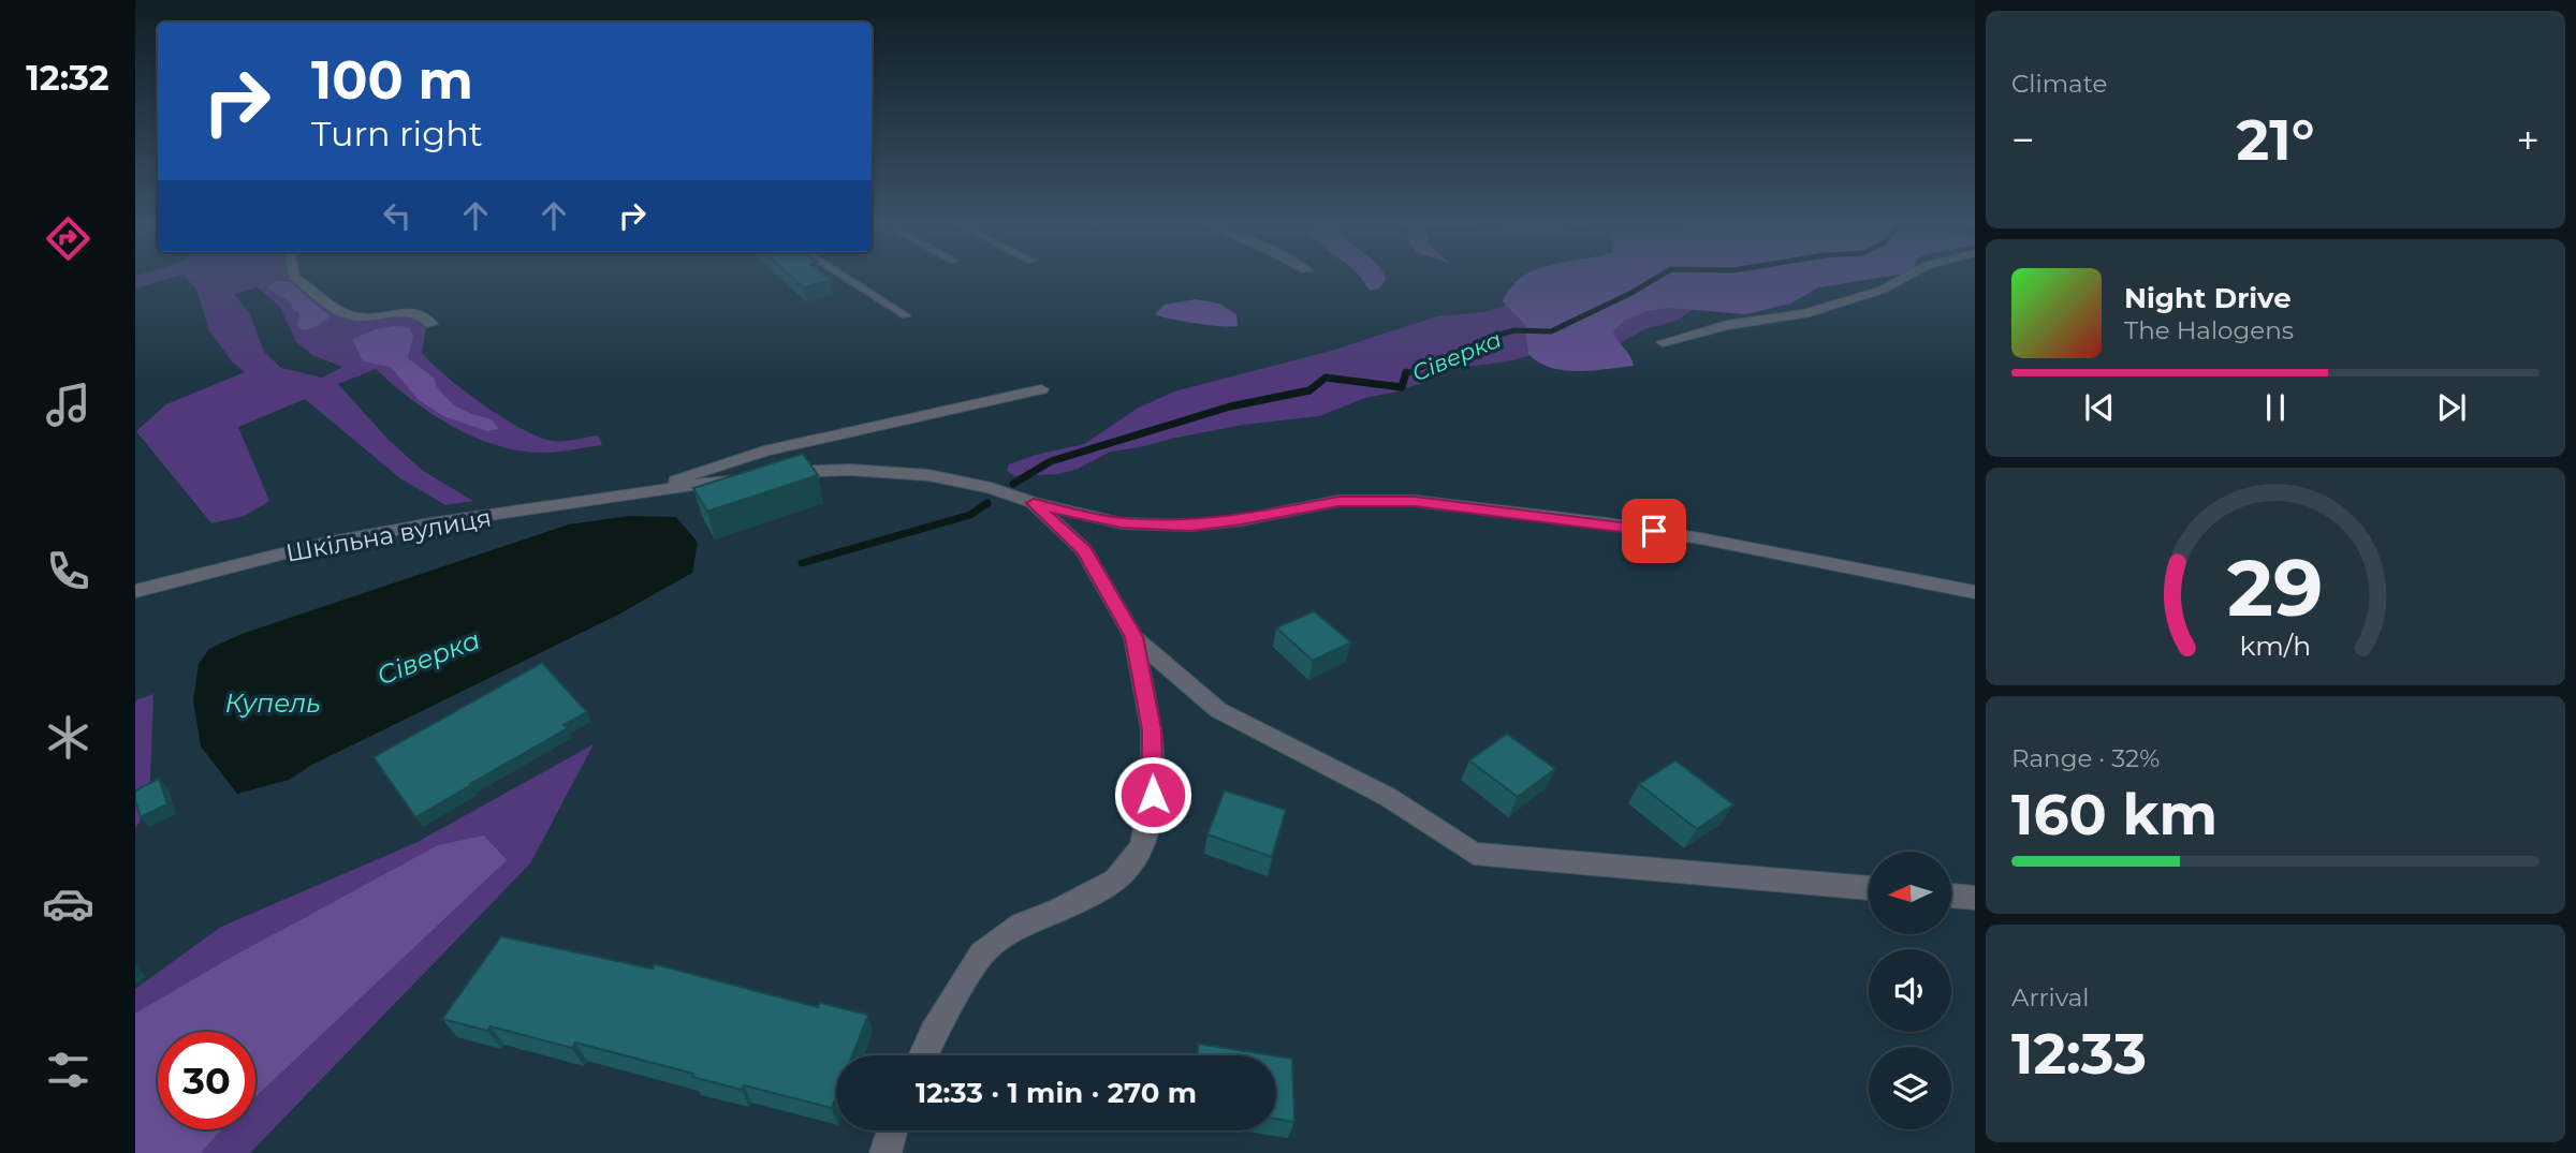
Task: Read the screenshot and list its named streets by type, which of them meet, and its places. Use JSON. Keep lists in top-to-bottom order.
{
  "streets": {
    "street": ["Шкільна вулиця"]
  },
  "water": ["Сіверка", "Купель"],
  "north": "left",
  "page": {
    "tabs": "12:32",
    "tile": [
      "Climate",
      ["Range · 32%", "160 km"],
      ["Arrival", "12:33"]
    ],
    "turn": ["100 m", "Turn right"],
    "heat": ["−", "21°", "+"],
    "song": ["Night Drive", "The Halogens"],
    "limit": "30",
    "trip": "12:33 · 1 min · 270 m",
    "gauge": ["29", "km/h"]
  }
}
